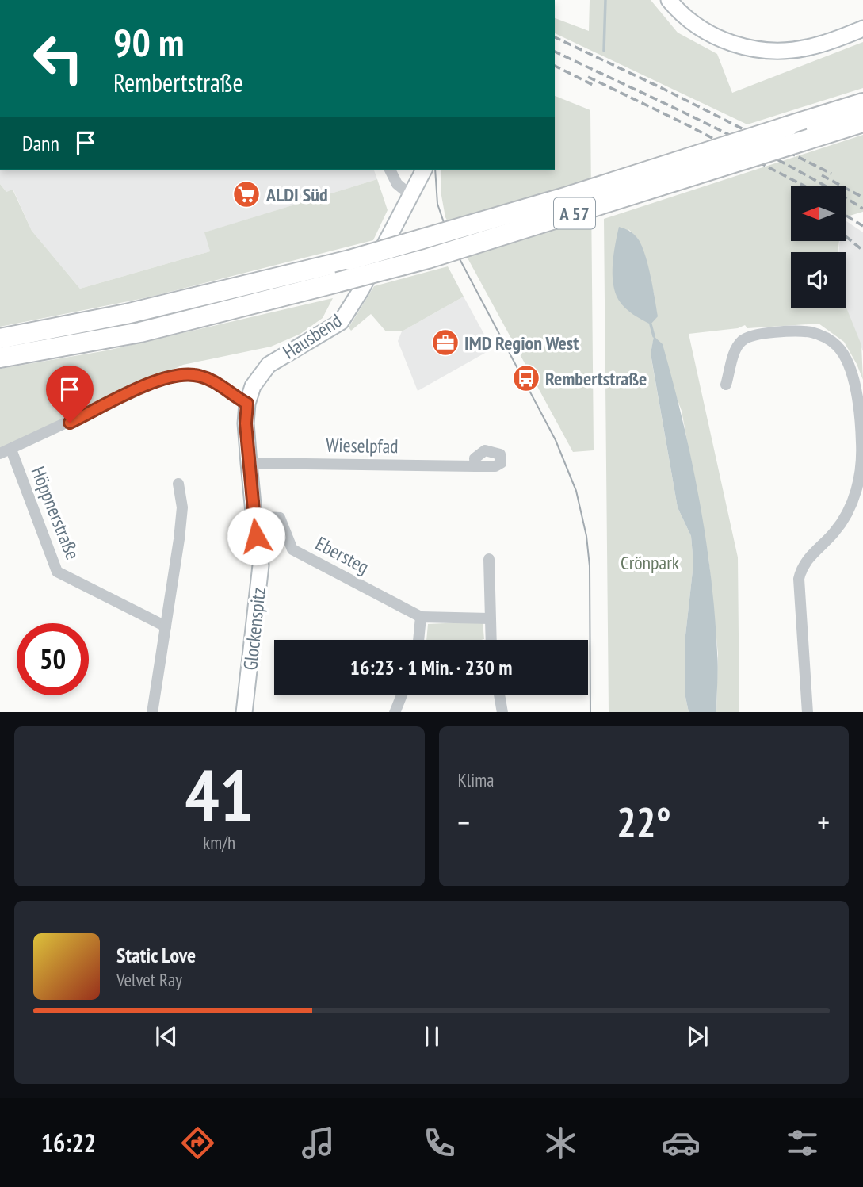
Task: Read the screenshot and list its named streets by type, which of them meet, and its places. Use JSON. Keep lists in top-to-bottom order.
{
  "streets": {
    "highway": ["A 57"],
    "main road": ["Hausbend", "Glockenspitz"],
    "street": ["Wieselpfad", "Höppnerstraße", "Ebersteg"]
  },
  "crossings": [
    ["Hausbend", "Wieselpfad"],
    ["Hausbend", "Ebersteg"],
    ["Hausbend", "Glockenspitz"],
    ["Ebersteg", "Glockenspitz"]
  ],
  "parks": ["Crönpark"],
  "places": {
    "supermarket": ["ALDI Süd"],
    "office": ["IMD Region West"],
    "bus stop": ["Rembertstraße"]
  },
  "north": "left",
  "page": {
    "turn": ["90 m", "Rembertstraße"],
    "then": "Dann",
    "limit": "50",
    "trip": "16:23 · 1 Min. · 230 m",
    "tile": [
      ["41", "km/h"],
      "Klima"
    ],
    "heat": ["−", "22°", "+"],
    "song": ["Static Love", "Velvet Ray"],
    "tabs": "16:22"
  }
}
